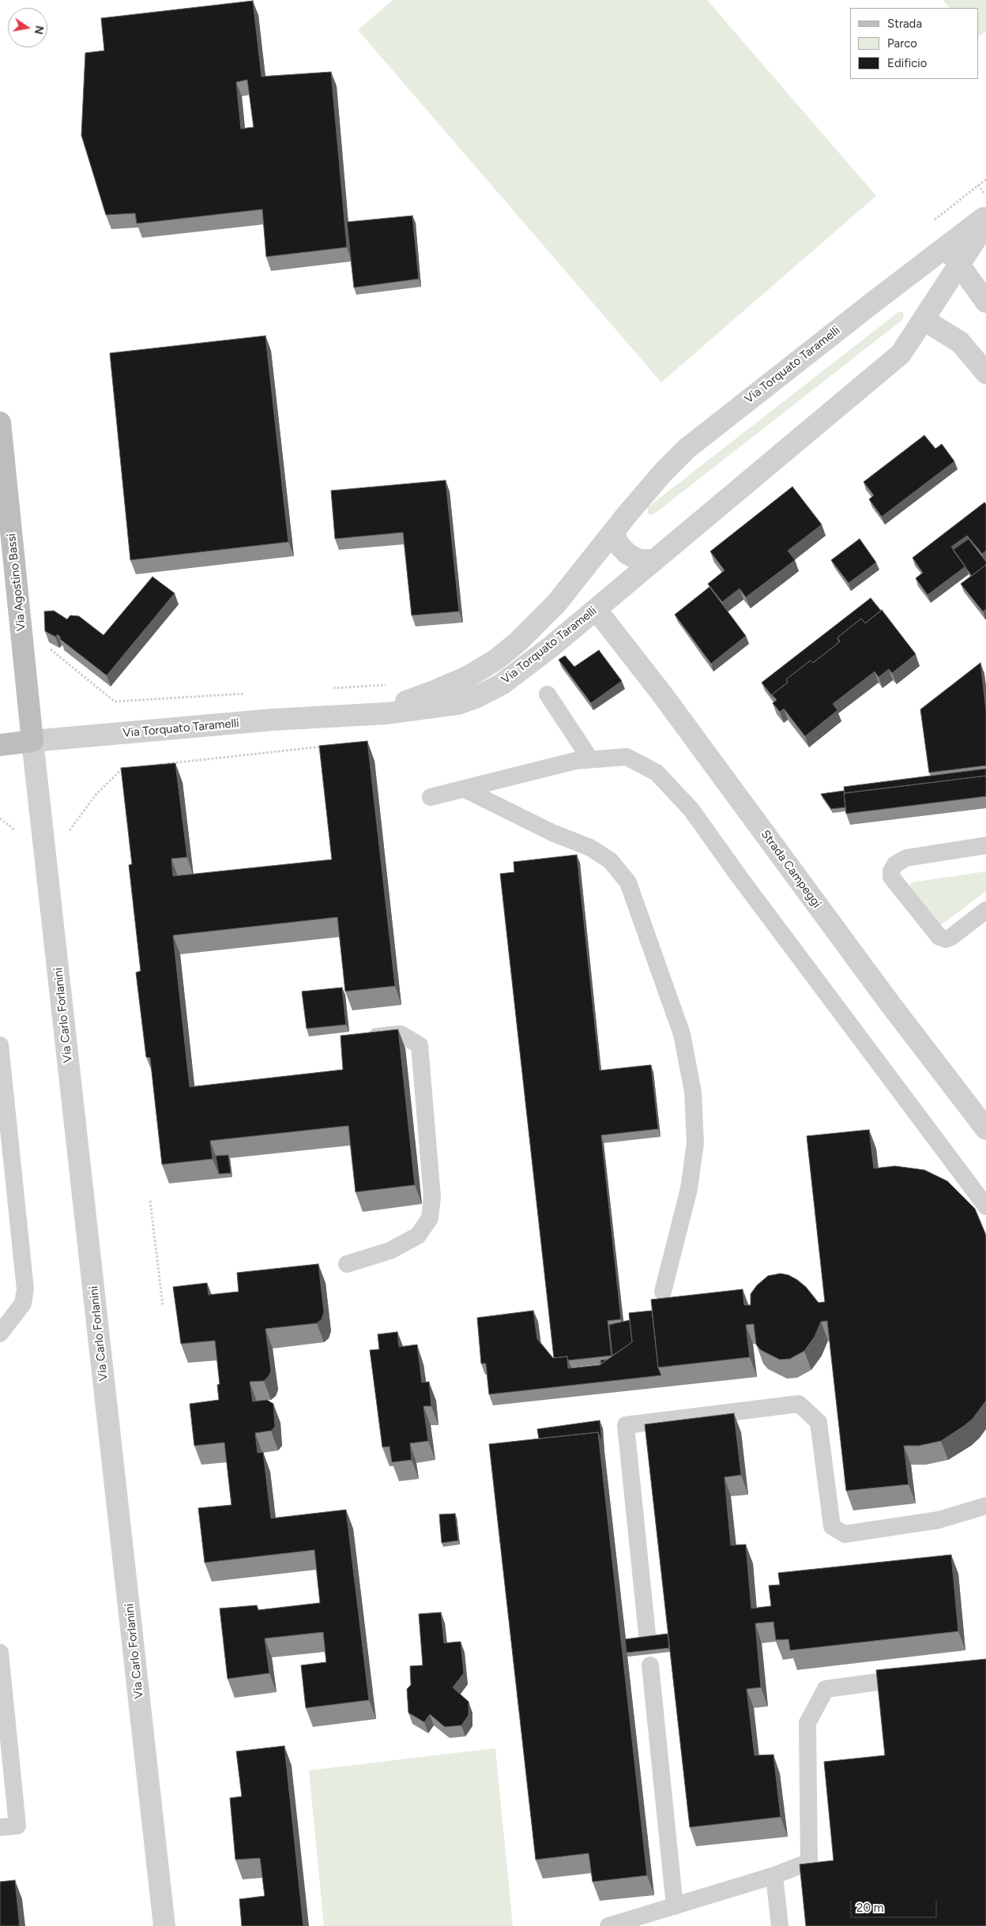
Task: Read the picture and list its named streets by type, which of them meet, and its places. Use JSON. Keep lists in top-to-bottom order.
{
  "streets": {
    "main road": ["Via Torquato Taramelli", "Via Agostino Bassi"],
    "street": ["Strada Campeggi", "Via Carlo Forlanini"]
  },
  "crossings": [
    ["Via Torquato Taramelli", "Via Agostino Bassi"],
    ["Via Torquato Taramelli", "Strada Campeggi"],
    ["Via Torquato Taramelli", "Via Carlo Forlanini"],
    ["Via Agostino Bassi", "Via Carlo Forlanini"]
  ],
  "legend": ["Strada", "Parco", "Edificio"],
  "scale_bar": "20 m",
  "north": "right"
}
